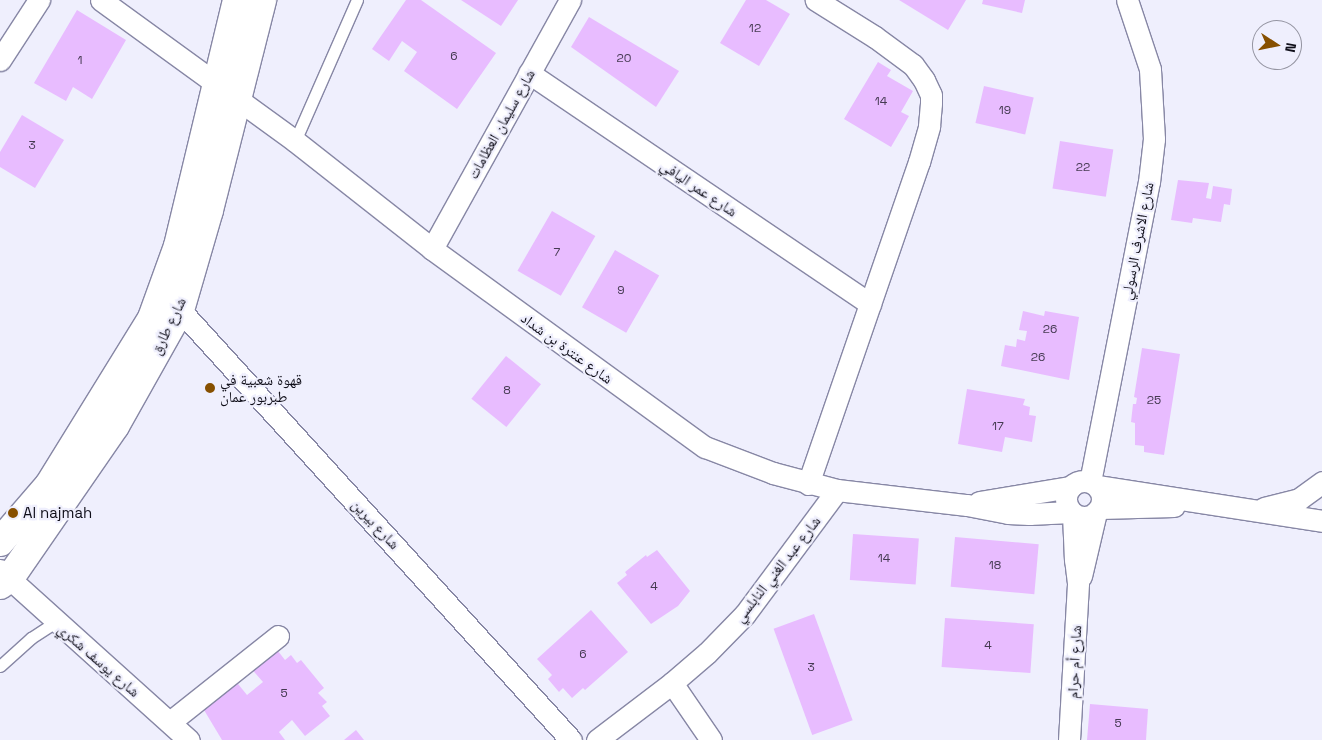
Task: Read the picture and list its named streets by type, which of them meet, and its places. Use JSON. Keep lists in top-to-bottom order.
{
  "streets": {
    "street": [
      "شارع سليمان العظامات",
      "شارع عمر اليافي",
      "شارع الاشرف الرسولي",
      "شارع طارق",
      "شارع عنترة بن شداد",
      "شارع بيرين",
      "شارع عبد الغني النابلسي",
      "شارع يوسف شكري",
      "شارع أم حرام"
    ]
  },
  "crossings": [
    ["شارع سليمان العظامات", "شارع عمر اليافي"],
    ["شارع سليمان العظامات", "شارع عنترة بن شداد"],
    ["شارع الاشرف الرسولي", "شارع عنترة بن شداد"],
    ["شارع الاشرف الرسولي", "شارع أم حرام"],
    ["شارع طارق", "شارع عنترة بن شداد"],
    ["شارع طارق", "شارع بيرين"],
    ["شارع طارق", "شارع يوسف شكري"],
    ["شارع عنترة بن شداد", "شارع عبد الغني النابلسي"],
    ["شارع عنترة بن شداد", "شارع أم حرام"]
  ],
  "places": ["قهوة شعبية في طبربور عمان", "Al najmah"],
  "house_numbers": [
    "12",
    "6",
    "20",
    "1",
    "14",
    "19",
    "3",
    "22",
    "7",
    "9",
    "26",
    "26",
    "8",
    "25",
    "17",
    "14",
    "18",
    "4",
    "4",
    "6",
    "3",
    "5",
    "5"
  ],
  "north": "right"
}
